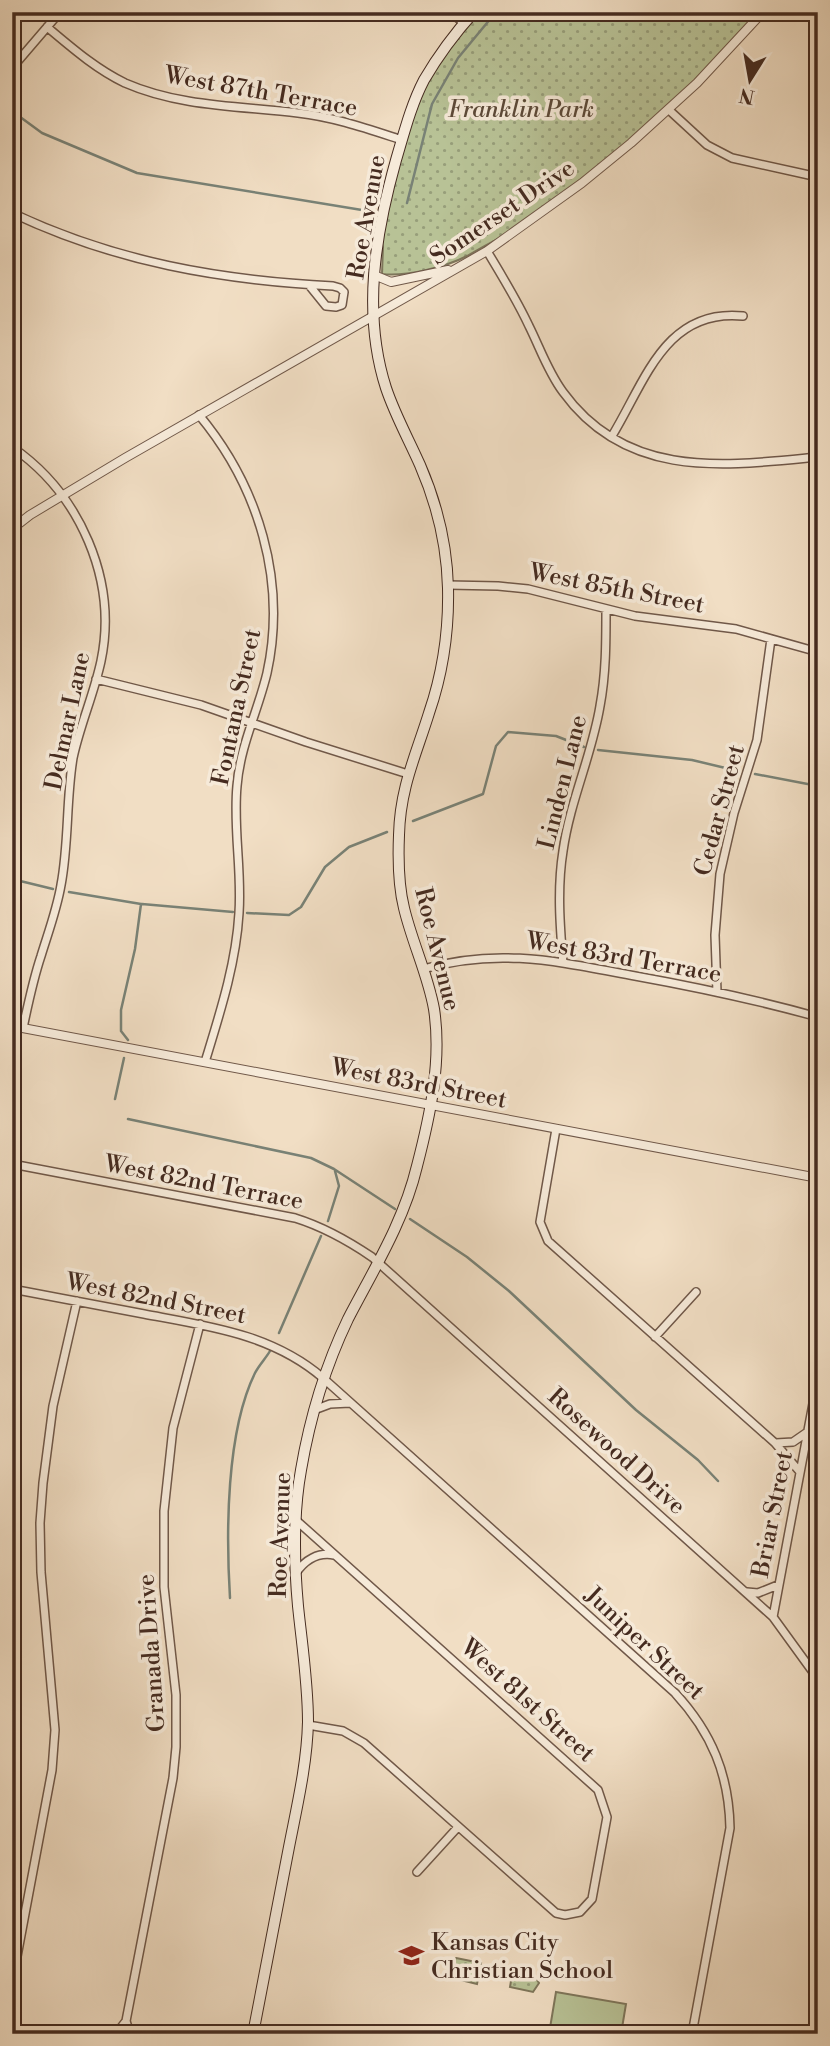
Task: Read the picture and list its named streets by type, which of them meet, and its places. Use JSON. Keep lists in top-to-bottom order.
{
  "streets": {
    "main road": ["Roe Avenue"],
    "street": [
      "West 87th Terrace",
      "Somerset Drive",
      "West 85th Street",
      "Fontana Street",
      "Delmar Lane",
      "Linden Lane",
      "Cedar Street",
      "West 83rd Terrace",
      "West 83rd Street",
      "West 82nd Terrace",
      "West 82nd Street",
      "Rosewood Drive",
      "Briar Street",
      "Juniper Street",
      "Granada Drive",
      "West 81st Street"
    ]
  },
  "crossings": [
    ["West 87th Terrace", "Roe Avenue"],
    ["Somerset Drive", "Roe Avenue"],
    ["Somerset Drive", "Fontana Street"],
    ["Somerset Drive", "Delmar Lane"],
    ["Roe Avenue", "West 85th Street"],
    ["Roe Avenue", "West 83rd Terrace"],
    ["Roe Avenue", "West 83rd Street"],
    ["Roe Avenue", "West 82nd Terrace"],
    ["Roe Avenue", "West 82nd Street"],
    ["Roe Avenue", "Rosewood Drive"],
    ["Roe Avenue", "Juniper Street"],
    ["Roe Avenue", "West 81st Street"],
    ["West 85th Street", "Linden Lane"],
    ["West 85th Street", "Cedar Street"],
    ["Fontana Street", "West 83rd Street"],
    ["Delmar Lane", "West 83rd Street"],
    ["Linden Lane", "West 83rd Terrace"],
    ["Cedar Street", "West 83rd Terrace"],
    ["West 82nd Terrace", "Rosewood Drive"],
    ["West 82nd Street", "Juniper Street"],
    ["West 82nd Street", "Granada Drive"],
    ["Rosewood Drive", "Briar Street"]
  ],
  "parks": ["Franklin Park"],
  "places": {
    "school or university": ["Kansas City Christian School"]
  },
  "north": "bottom"
}
